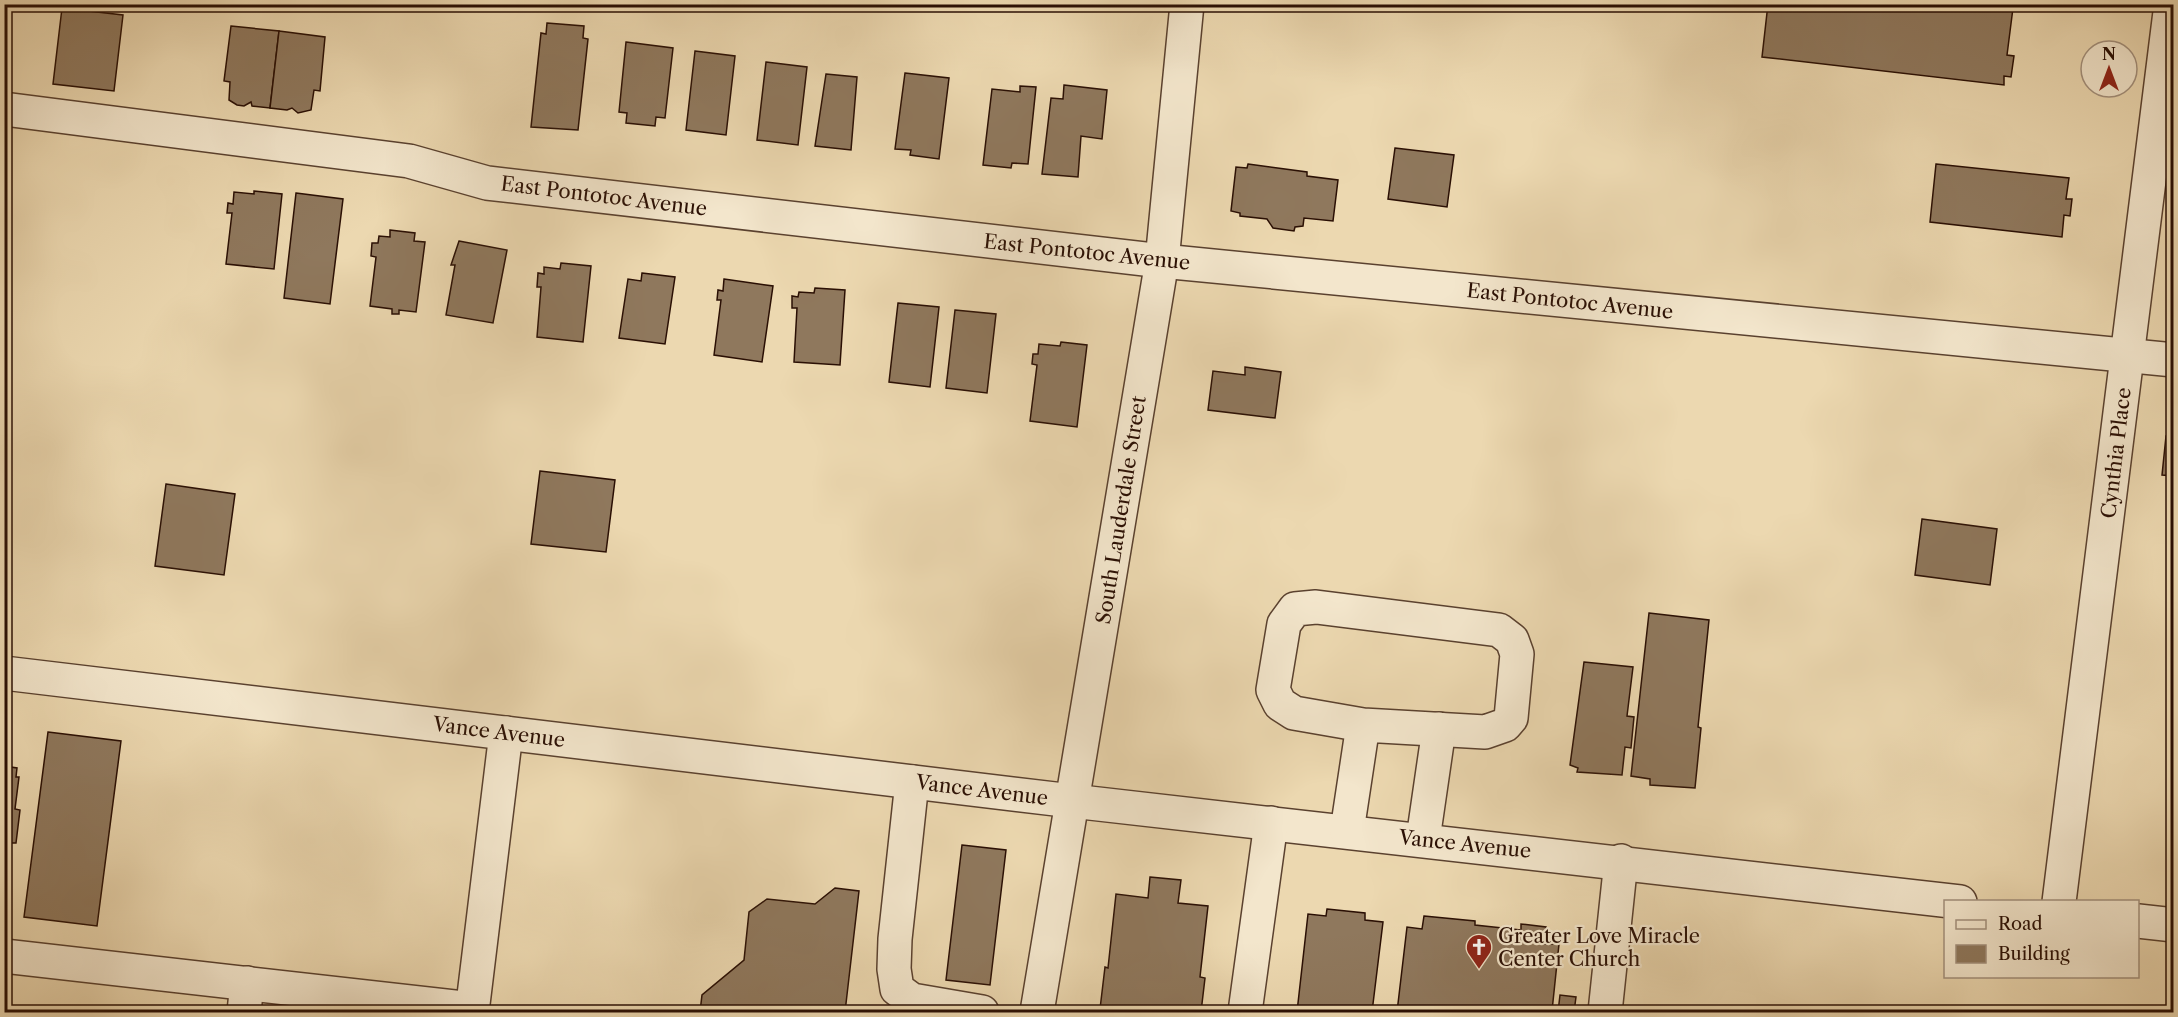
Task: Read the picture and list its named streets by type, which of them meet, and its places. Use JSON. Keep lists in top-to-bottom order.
{
  "streets": {
    "street": [
      "East Pontotoc Avenue",
      "Cynthia Place",
      "South Lauderdale Street",
      "Vance Avenue"
    ]
  },
  "crossings": [
    ["East Pontotoc Avenue", "Cynthia Place"],
    ["East Pontotoc Avenue", "South Lauderdale Street"],
    ["South Lauderdale Street", "Vance Avenue"]
  ],
  "places": {
    "church": ["Greater Love Miracle Center Church"]
  },
  "legend": ["Road", "Building"],
  "north": "top"
}
